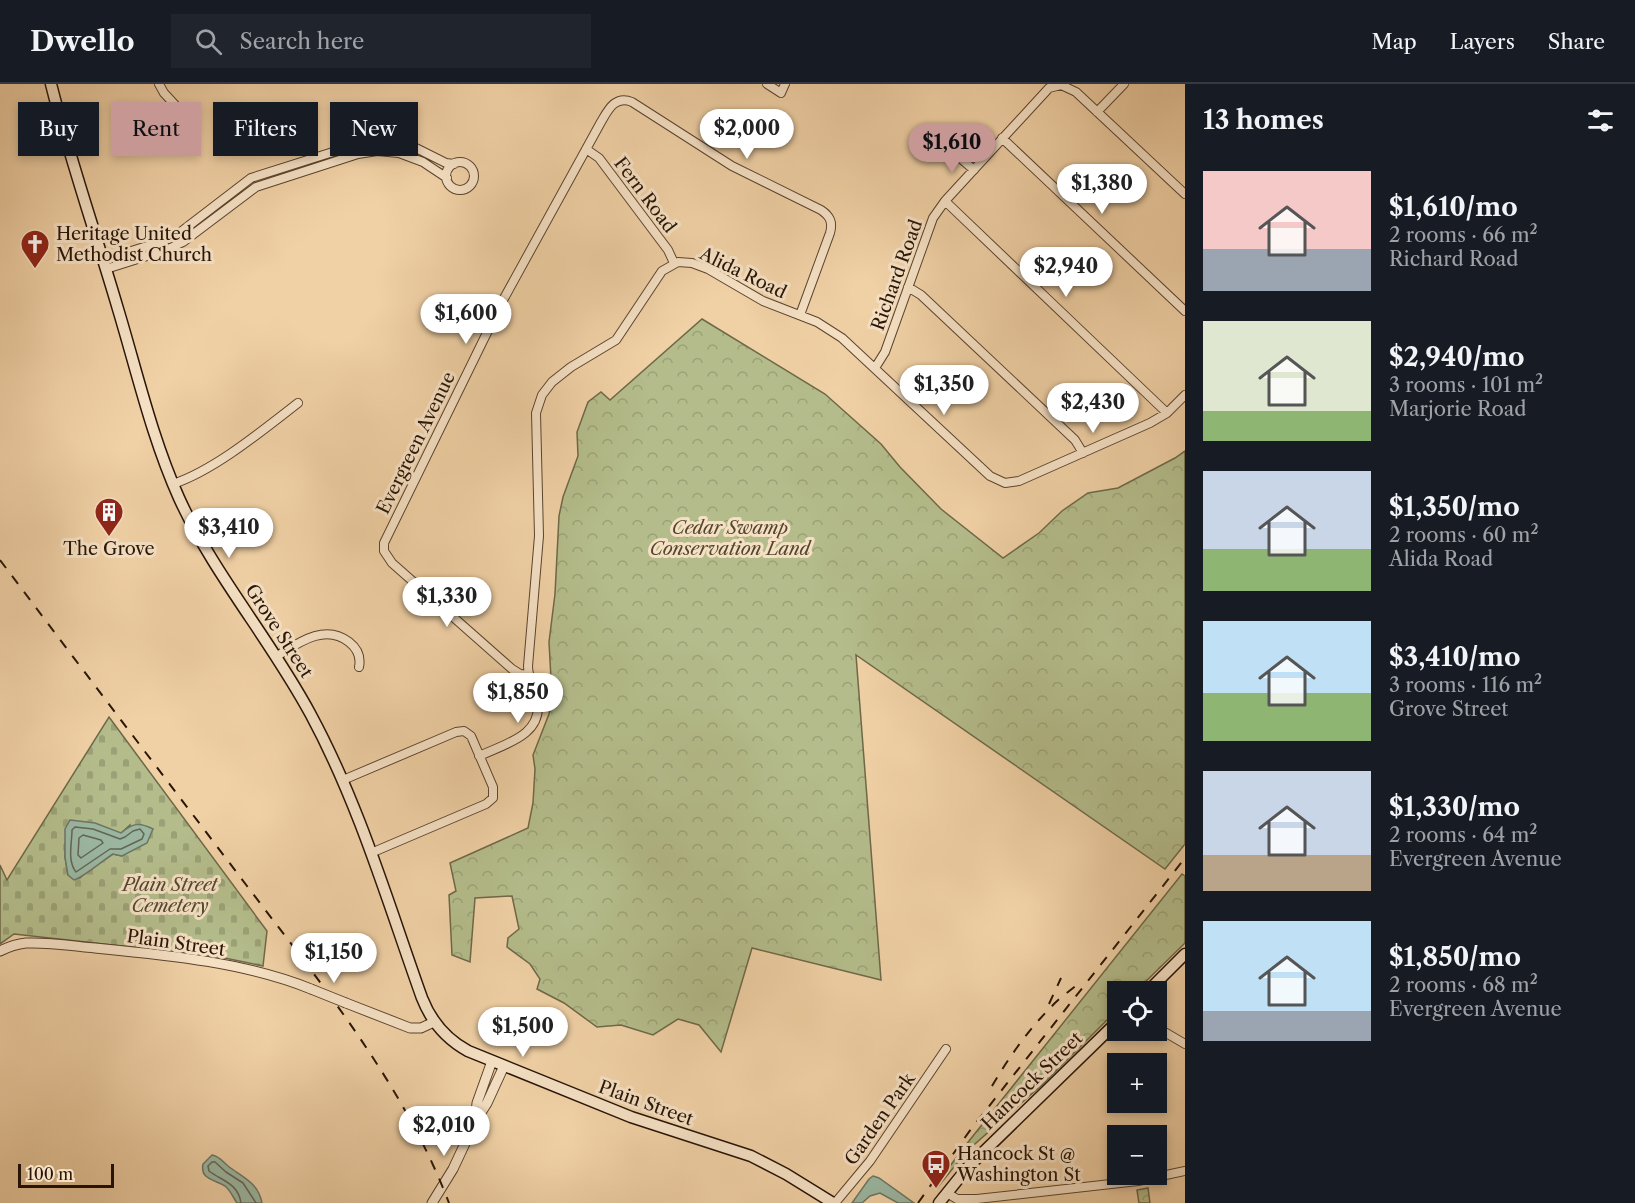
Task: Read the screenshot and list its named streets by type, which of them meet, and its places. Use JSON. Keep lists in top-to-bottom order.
{
  "streets": {
    "main road": ["Grove Street", "Plain Street", "Hancock Street"],
    "street": [
      "Fern Road",
      "Alida Road",
      "Richard Road",
      "Evergreen Avenue",
      "Garden Park"
    ]
  },
  "crossings": [
    ["Fern Road", "Alida Road"],
    ["Fern Road", "Evergreen Avenue"],
    ["Alida Road", "Richard Road"],
    ["Alida Road", "Evergreen Avenue"],
    ["Grove Street", "Plain Street"],
    ["Plain Street", "Garden Park"]
  ],
  "parks": ["Cedar Swamp Conservation Land", "Plain Street Cemetery"],
  "places": {
    "church": ["Heritage United Methodist Church"],
    "building": ["The Grove"],
    "bus stop": ["Hancock St @ Washington St"]
  },
  "scale_bar": "100 m",
  "page": {
    "header": "Dwello",
    "search": "Search here",
    "nav": ["Map", "Layers", "Share"],
    "heading": "13 homes",
    "chip": [
      "Buy",
      "Rent",
      "Filters",
      "New"
    ],
    "price": [
      "$2,000",
      "$1,610",
      "$1,380",
      "$2,940",
      "$1,600",
      "$1,350",
      "$2,430",
      "$3,410",
      "$1,330",
      "$1,850",
      "$1,150",
      "$1,500",
      "$2,010"
    ],
    "list": [
      {
        "name": "$1,610/mo",
        "note": "2 rooms · 66 m² · Richard Road"
      },
      {
        "name": "$2,940/mo",
        "note": "3 rooms · 101 m² · Marjorie Road"
      },
      {
        "name": "$1,350/mo",
        "note": "2 rooms · 60 m² · Alida Road"
      },
      {
        "name": "$3,410/mo",
        "note": "3 rooms · 116 m² · Grove Street"
      },
      {
        "name": "$1,330/mo",
        "note": "2 rooms · 64 m² · Evergreen Avenue"
      },
      {
        "name": "$1,850/mo",
        "note": "2 rooms · 68 m² · Evergreen Avenue"
      }
    ],
    "map_buttons": ["+", "−"],
    "scale": "100 m"
  }
}
